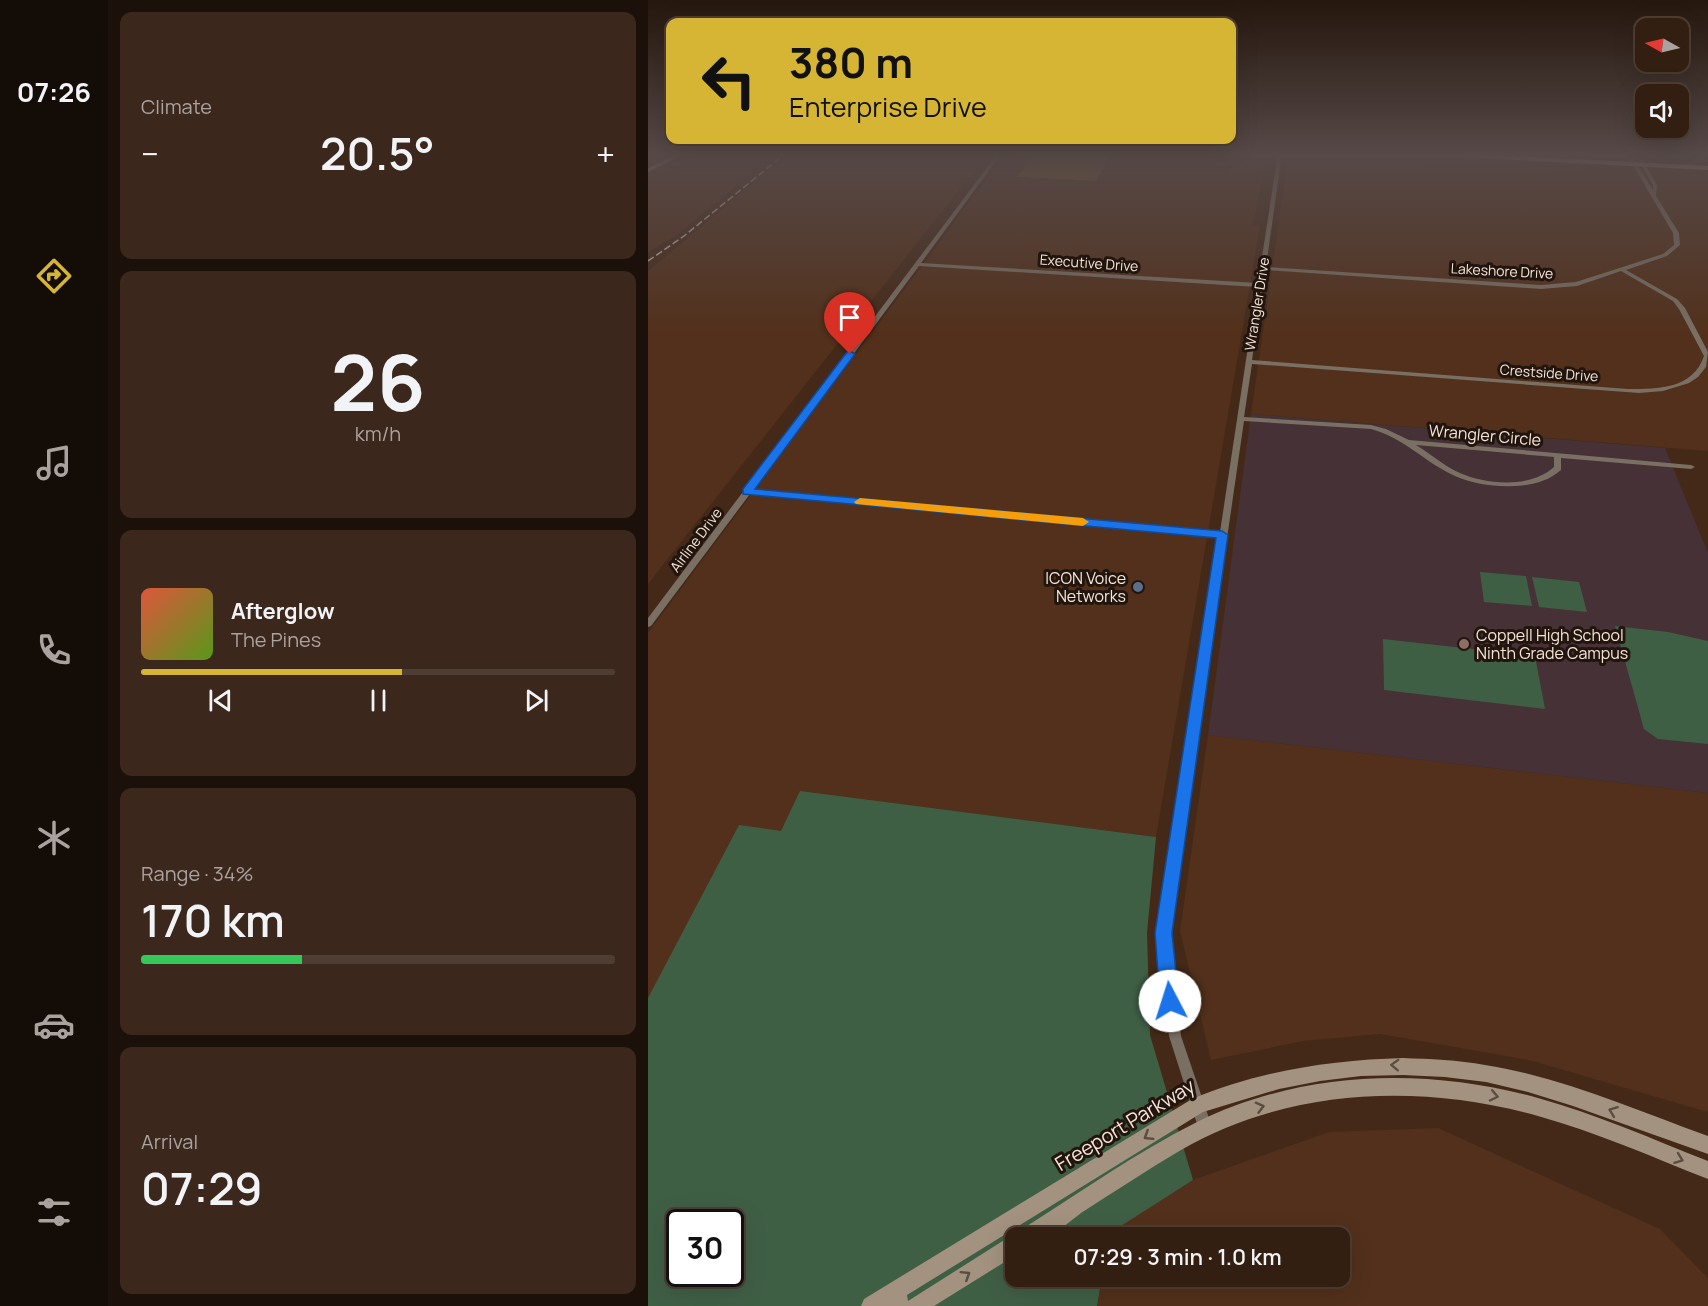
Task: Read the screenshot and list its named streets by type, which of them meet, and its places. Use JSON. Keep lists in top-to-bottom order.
{
  "streets": {
    "main road": ["Freeport Parkway"],
    "street": [
      "Executive Drive",
      "Lakeshore Drive",
      "Wrangler Drive",
      "Crestside Drive",
      "Wrangler Circle",
      "Airline Drive"
    ]
  },
  "crossings": [
    ["Executive Drive", "Wrangler Drive"],
    ["Executive Drive", "Airline Drive"],
    ["Lakeshore Drive", "Wrangler Drive"],
    ["Lakeshore Drive", "Crestside Drive"],
    ["Wrangler Drive", "Crestside Drive"],
    ["Wrangler Drive", "Freeport Parkway"]
  ],
  "places": ["ICON Voice Networks", "Coppell High School Ninth Grade Campus"],
  "north": "left",
  "page": {
    "tabs": "07:26",
    "tile": [
      "Climate",
      ["26", "km/h"],
      ["Range · 34%", "170 km"],
      ["Arrival", "07:29"]
    ],
    "turn": ["380 m", "Enterprise Drive"],
    "heat": ["−", "20.5°", "+"],
    "song": ["Afterglow", "The Pines"],
    "limit": "30",
    "trip": "07:29 · 3 min · 1.0 km"
  }
}
